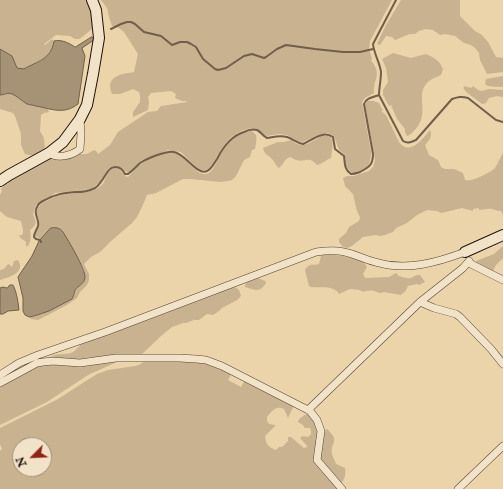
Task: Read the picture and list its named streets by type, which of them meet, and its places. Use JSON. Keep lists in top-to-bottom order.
{
  "north": "bottom left"
}
